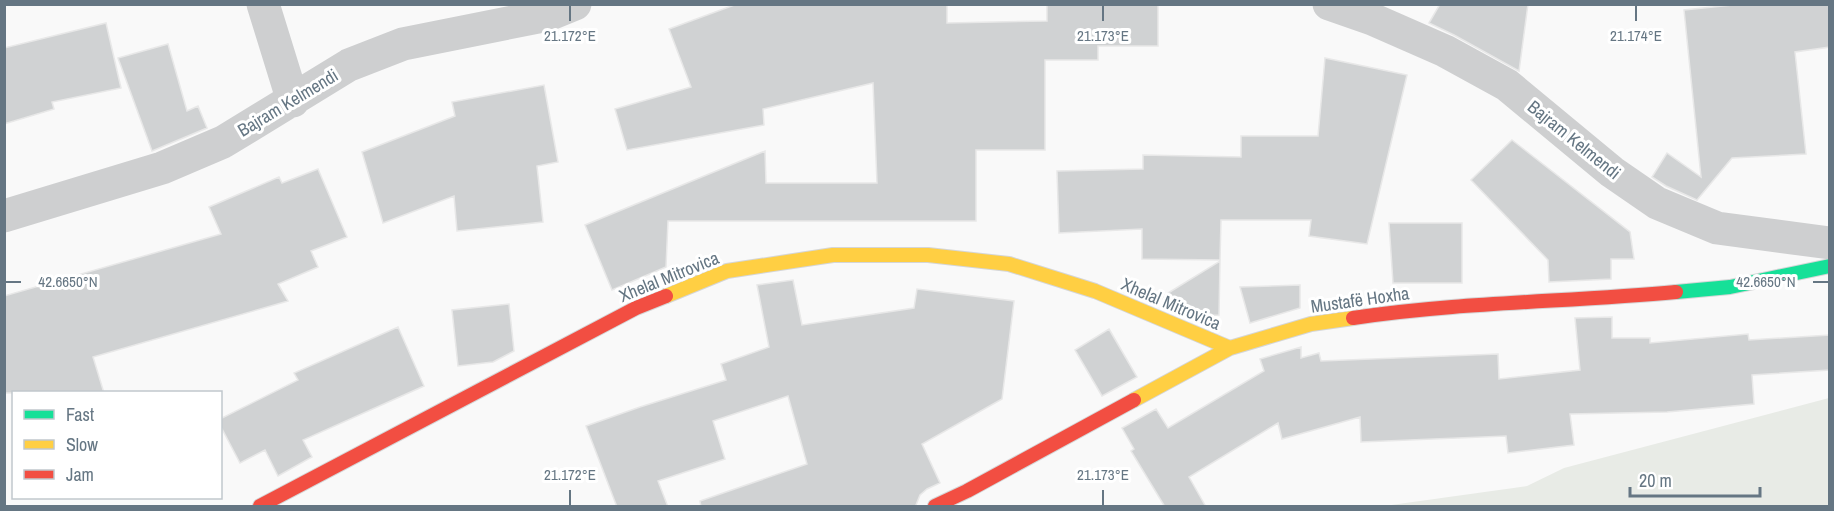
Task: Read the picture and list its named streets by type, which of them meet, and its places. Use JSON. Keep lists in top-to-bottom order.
{
  "streets": {
    "street": ["Bajram Kelmendi", "Xhelal Mitrovica", "Mustafë Hoxha"]
  },
  "crossings": [
    ["Xhelal Mitrovica", "Mustafë Hoxha"]
  ],
  "legend": ["Fast", "Slow", "Jam"],
  "scale_bar": "20 m",
  "coordinates": [
    "21.172°E",
    "21.173°E",
    "21.174°E",
    "42.6650°N"
  ]
}
